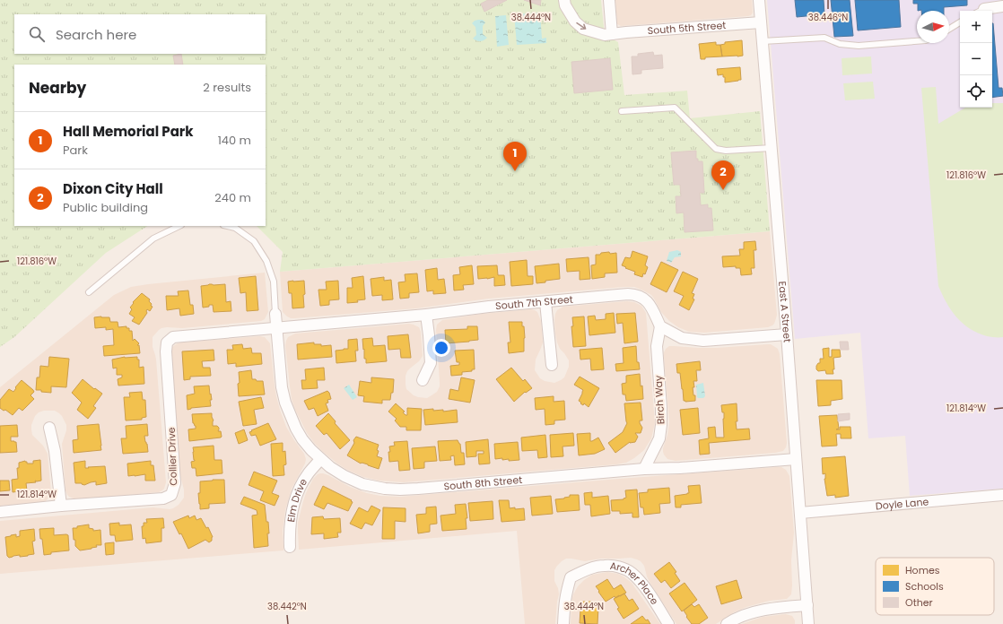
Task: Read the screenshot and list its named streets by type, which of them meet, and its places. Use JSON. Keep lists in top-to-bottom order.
{
  "streets": {
    "street": [
      "South 5th Street",
      "South 7th Street",
      "East A Street",
      "Birch Way",
      "Collier Drive",
      "South 8th Street",
      "Elm Drive",
      "Doyle Lane",
      "Archer Place"
    ]
  },
  "crossings": [
    ["South 5th Street", "East A Street"],
    ["South 7th Street", "Birch Way"],
    ["South 7th Street", "Collier Drive"],
    ["South 7th Street", "South 8th Street"],
    ["East A Street", "South 8th Street"],
    ["East A Street", "Doyle Lane"],
    ["Birch Way", "South 8th Street"],
    ["South 8th Street", "Elm Drive"]
  ],
  "legend": ["Homes", "Schools", "Other"],
  "north": "right",
  "page": {
    "map_buttons": ["+", "−"],
    "search": "Search here",
    "heading": ["Nearby", "2 results"],
    "list": [
      {
        "mark": "1",
        "name": "Hall Memorial Park",
        "note": "Park",
        "value": "140 m"
      },
      {
        "mark": "2",
        "name": "Dixon City Hall",
        "note": "Public building",
        "value": "240 m"
      }
    ],
    "pins": ["1", "2"]
  },
  "coordinates": [
    "38.444°N",
    "38.446°N",
    "121.816°W",
    "121.814°W",
    "38.442°N"
  ]
}
